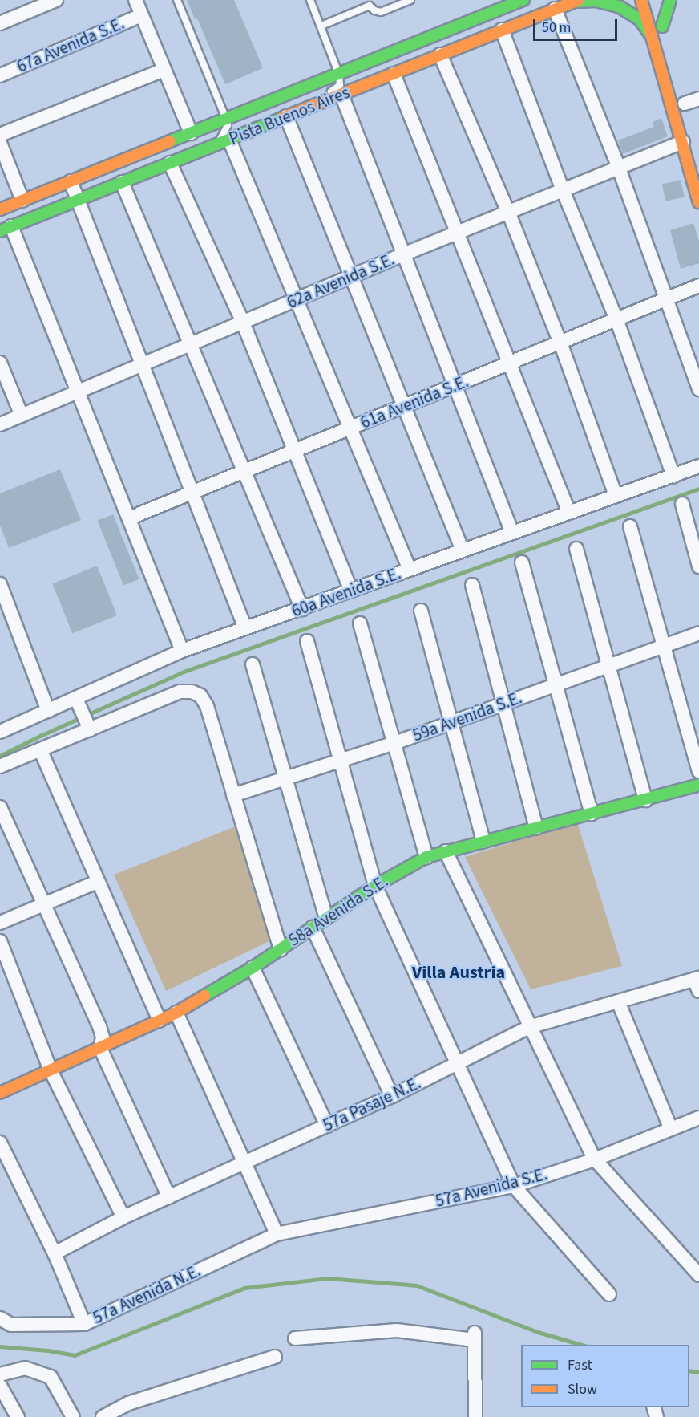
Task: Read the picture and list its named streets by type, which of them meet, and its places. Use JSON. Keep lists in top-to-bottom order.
{
  "streets": {
    "main road": ["Pista Buenos Aires", "58a Avenida S.E."],
    "street": [
      "67a Avenida S.E.",
      "62a Avenida S.E.",
      "61a Avenida S.E.",
      "60a Avenida S.E.",
      "59a Avenida S.E.",
      "57a Pasaje N.E.",
      "57a Avenida S.E.",
      "57a Avenida N.E."
    ]
  },
  "crossings": [
    ["57a Avenida S.E.", "57a Avenida N.E."]
  ],
  "districts": ["Villa Austria"],
  "legend": ["Fast", "Slow"],
  "scale_bar": "50 m"
}
